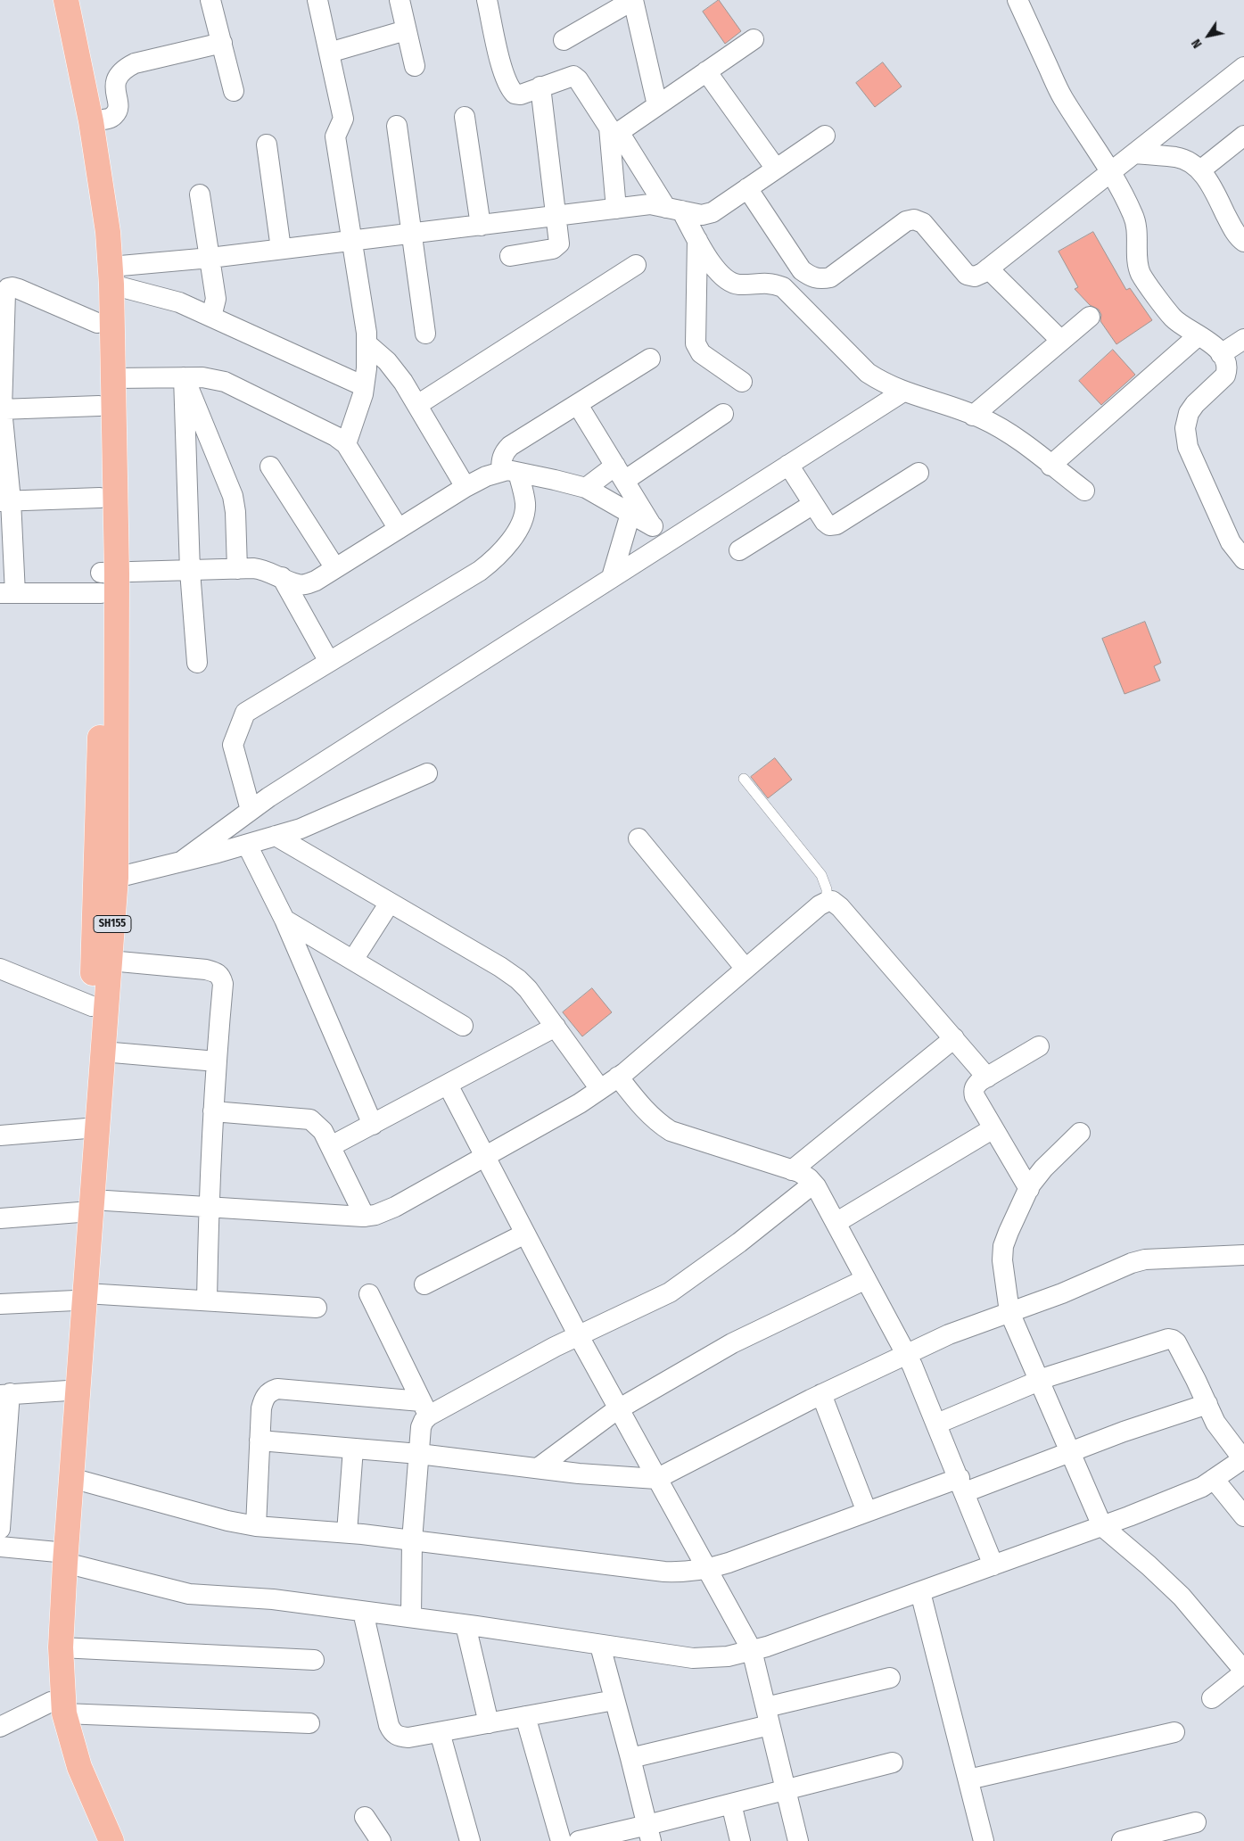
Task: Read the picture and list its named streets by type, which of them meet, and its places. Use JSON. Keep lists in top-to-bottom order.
{
  "streets": {
    "main road": ["SH155"]
  },
  "north": "bottom left"
}
